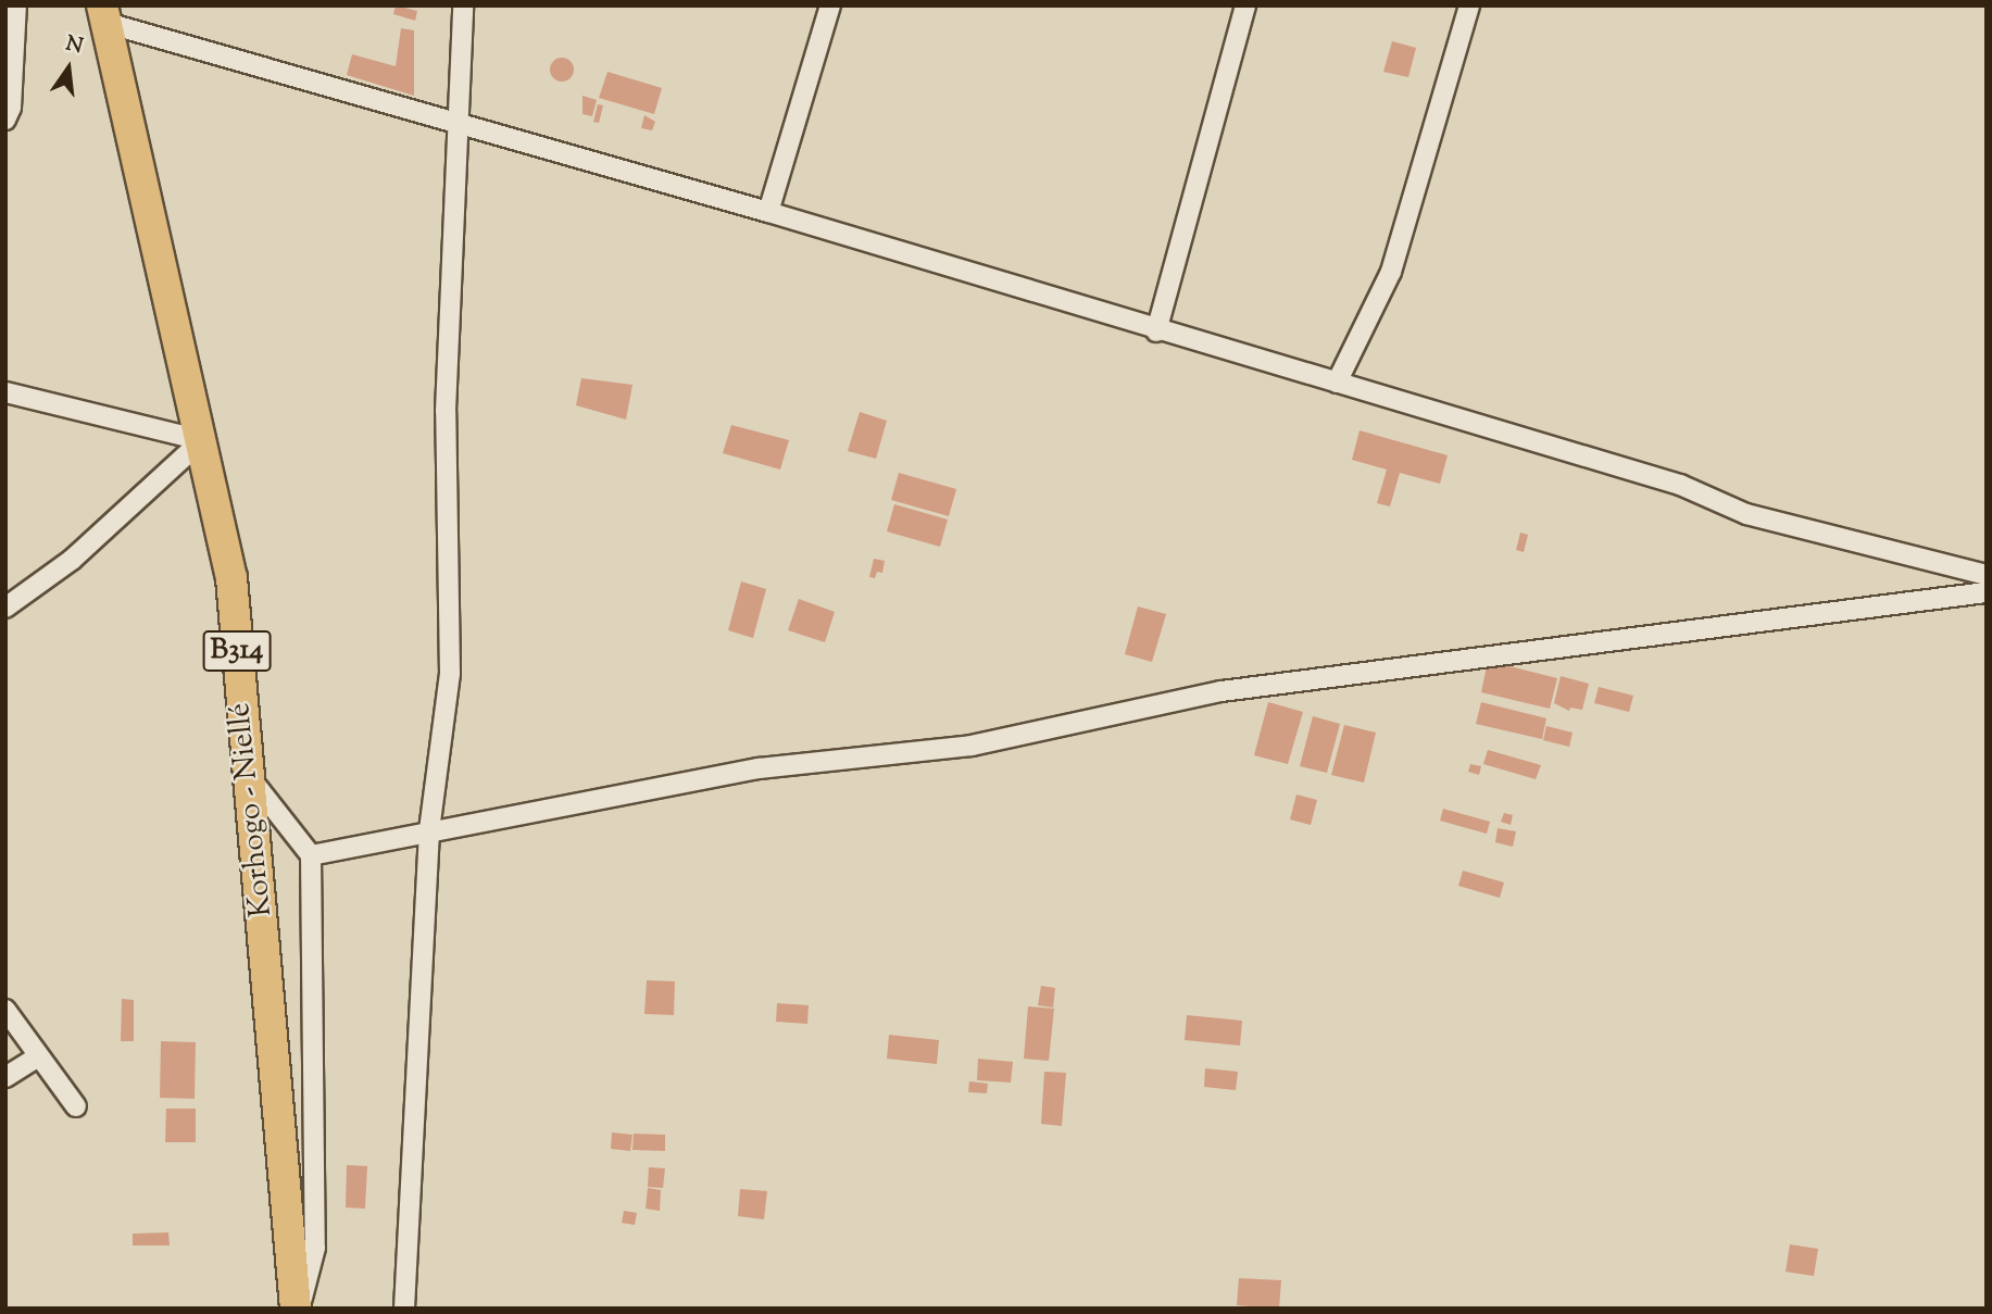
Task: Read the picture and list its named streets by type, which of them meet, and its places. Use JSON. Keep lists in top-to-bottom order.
{
  "streets": {
    "main road": ["B314", "Korhogo - Niellé"]
  },
  "north": "top"
}
